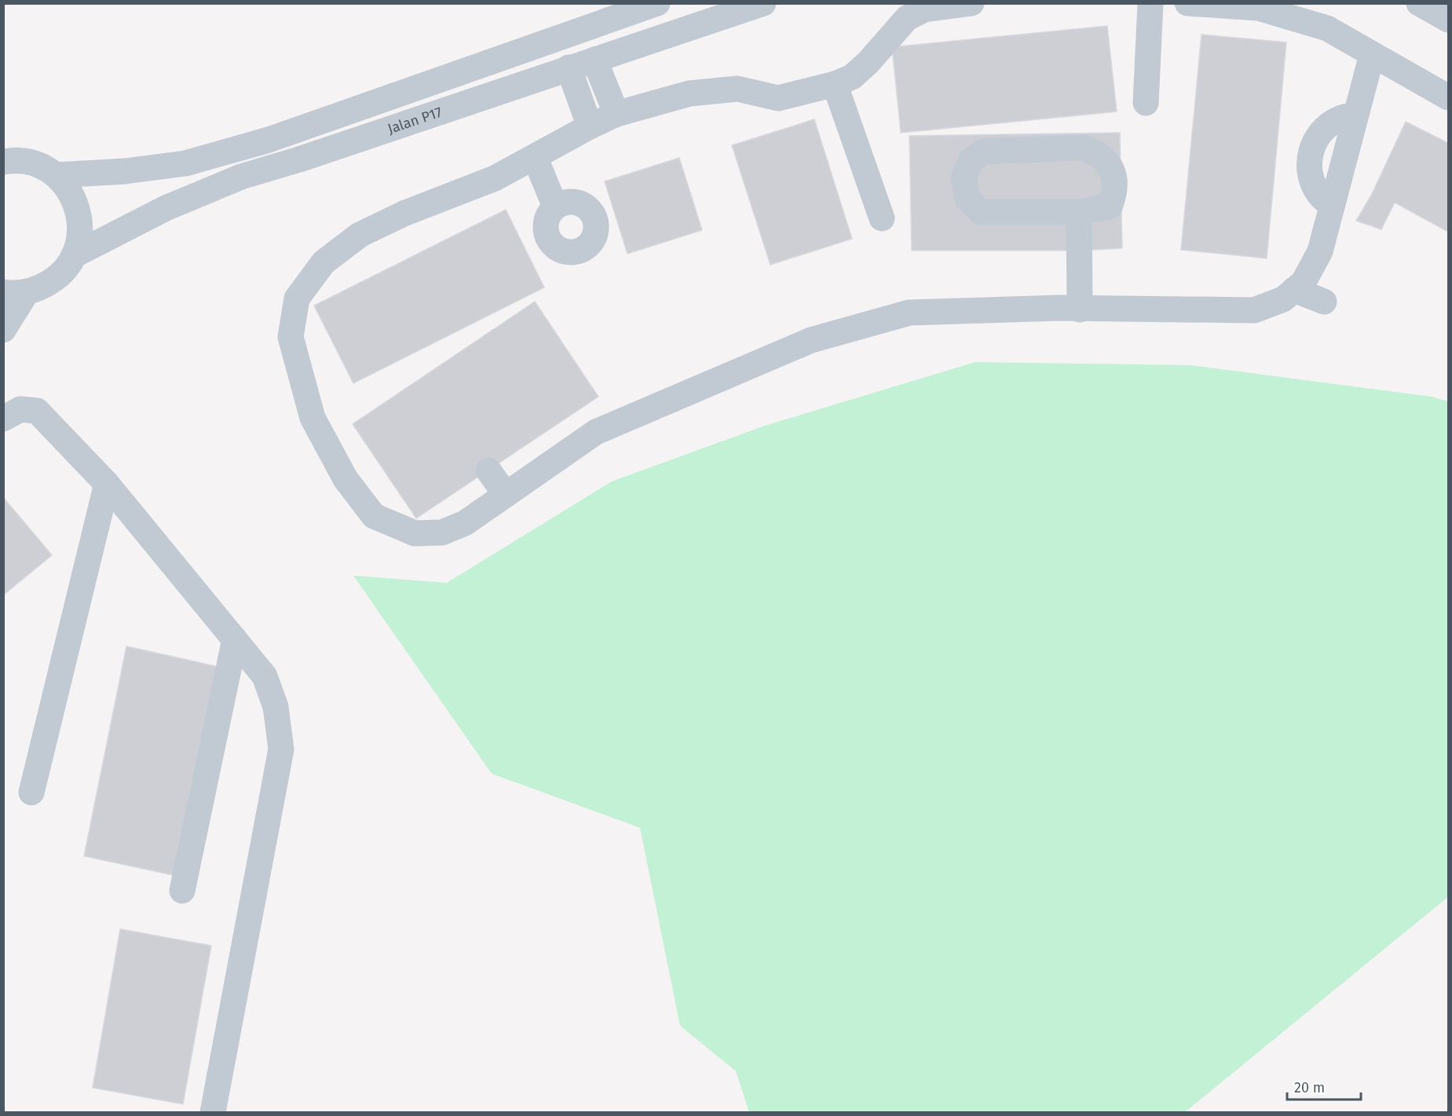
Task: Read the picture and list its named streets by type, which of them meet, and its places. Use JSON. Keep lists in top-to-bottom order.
{
  "streets": {
    "street": ["Jalan P17"]
  },
  "scale_bar": "20 m"
}
